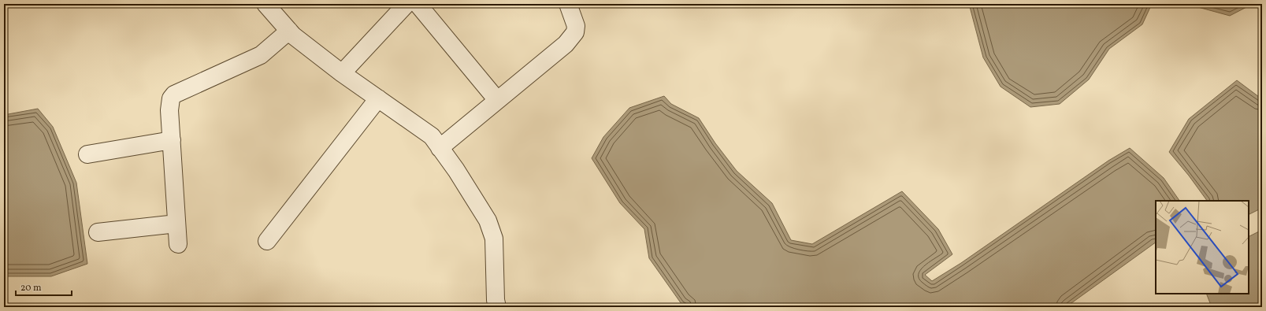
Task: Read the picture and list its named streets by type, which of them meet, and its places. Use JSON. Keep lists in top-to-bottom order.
{
  "scale_bar": "20 m"
}
